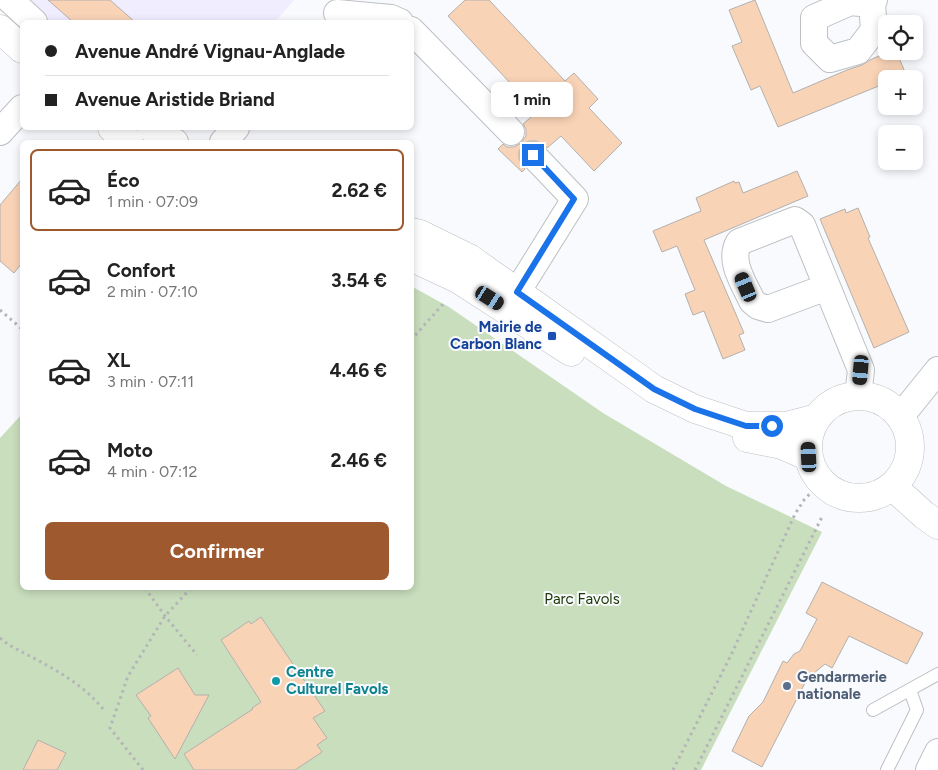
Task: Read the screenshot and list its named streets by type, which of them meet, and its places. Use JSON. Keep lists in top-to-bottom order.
{
  "parks": ["Parc Favols"],
  "places": {
    "transit": ["Mairie de Carbon Blanc"],
    "other": ["Centre Culturel Favols", "Gendarmerie nationale"]
  },
  "page": {
    "map_buttons": ["+", "−"],
    "banner": ["Avenue André Vignau-Anglade", "Avenue Aristide Briand"],
    "bubble": "1 min",
    "list": [
      {
        "name": "Éco",
        "note": "1 min · 07:09",
        "value": "2.62 €"
      },
      {
        "name": "Confort",
        "note": "2 min · 07:10",
        "value": "3.54 €"
      },
      {
        "name": "XL",
        "note": "3 min · 07:11",
        "value": "4.46 €"
      },
      {
        "name": "Moto",
        "note": "4 min · 07:12",
        "value": "2.46 €"
      }
    ],
    "buttons": "Confirmer"
  }
}
